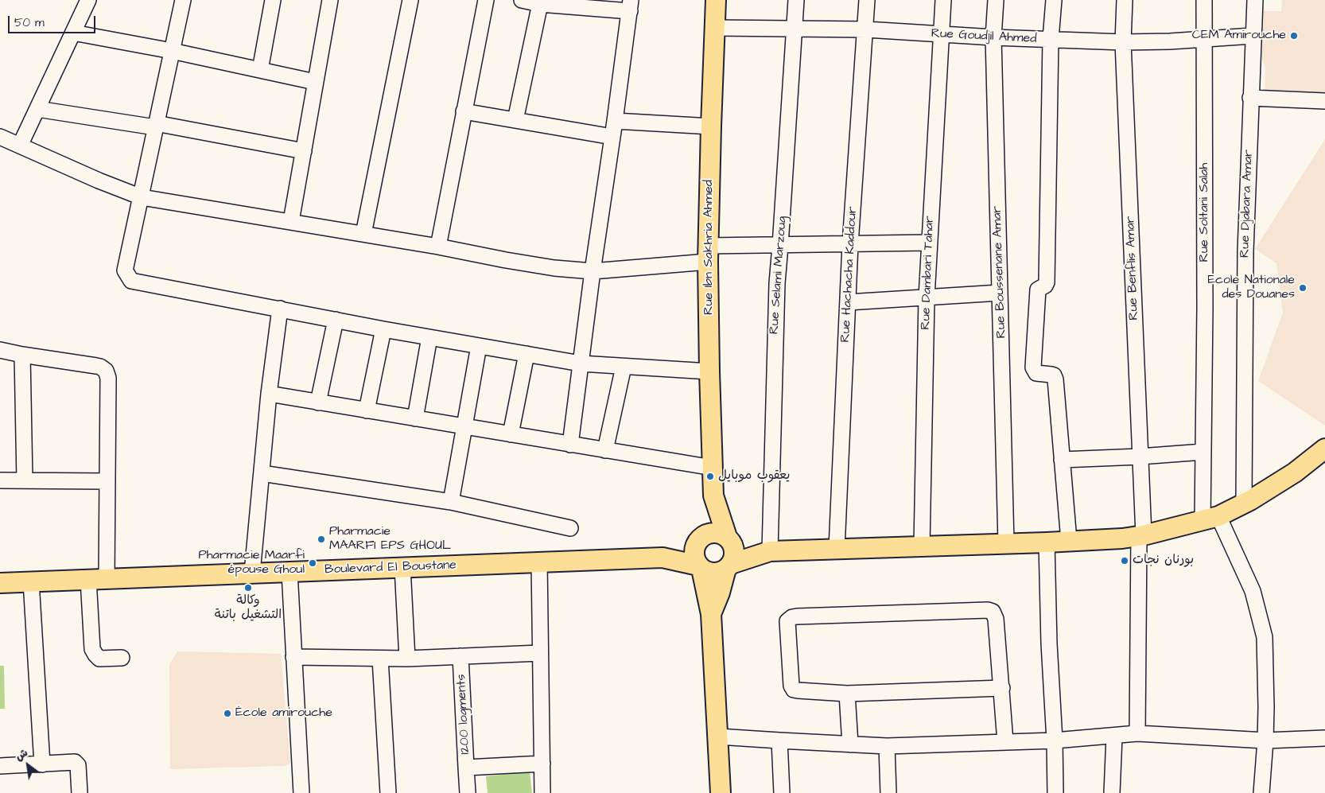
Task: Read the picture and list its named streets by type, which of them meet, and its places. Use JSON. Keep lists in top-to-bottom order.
{
  "streets": {
    "main road": ["Rue Ibn Sakhria Ahmed", "Boulevard El Boustane"],
    "street": [
      "Rue Goudjil Ahmed",
      "Rue Djabara Amar",
      "Rue Soltani Salah",
      "Rue Benflis Amar",
      "Rue Boussenane Amar",
      "Rue Dambari Tahar",
      "Rue Hachacha Kaddour",
      "Rue Selami Marzoug",
      "1200 logments"
    ]
  },
  "crossings": [
    ["Rue Goudjil Ahmed", "Rue Djabara Amar"],
    ["Rue Goudjil Ahmed", "Rue Soltani Salah"],
    ["Rue Goudjil Ahmed", "Rue Ibn Sakhria Ahmed"],
    ["Rue Goudjil Ahmed", "Rue Benflis Amar"],
    ["Rue Goudjil Ahmed", "Rue Boussenane Amar"],
    ["Rue Goudjil Ahmed", "Rue Dambari Tahar"],
    ["Rue Goudjil Ahmed", "Rue Hachacha Kaddour"],
    ["Rue Goudjil Ahmed", "Rue Selami Marzoug"]
  ],
  "places": [
    "CEM Amirouche",
    "Ecole Nationale des Douanes",
    "يعقوب موبايل",
    "Pharmacie MAARFI EPS GHOUL",
    "بورنان نجات",
    "Pharmacie Maarfi épouse Ghoul",
    "وكالة التشغيل باتنة",
    "École amirouche"
  ],
  "scale_bar": "50 m",
  "north": "top left"
}
